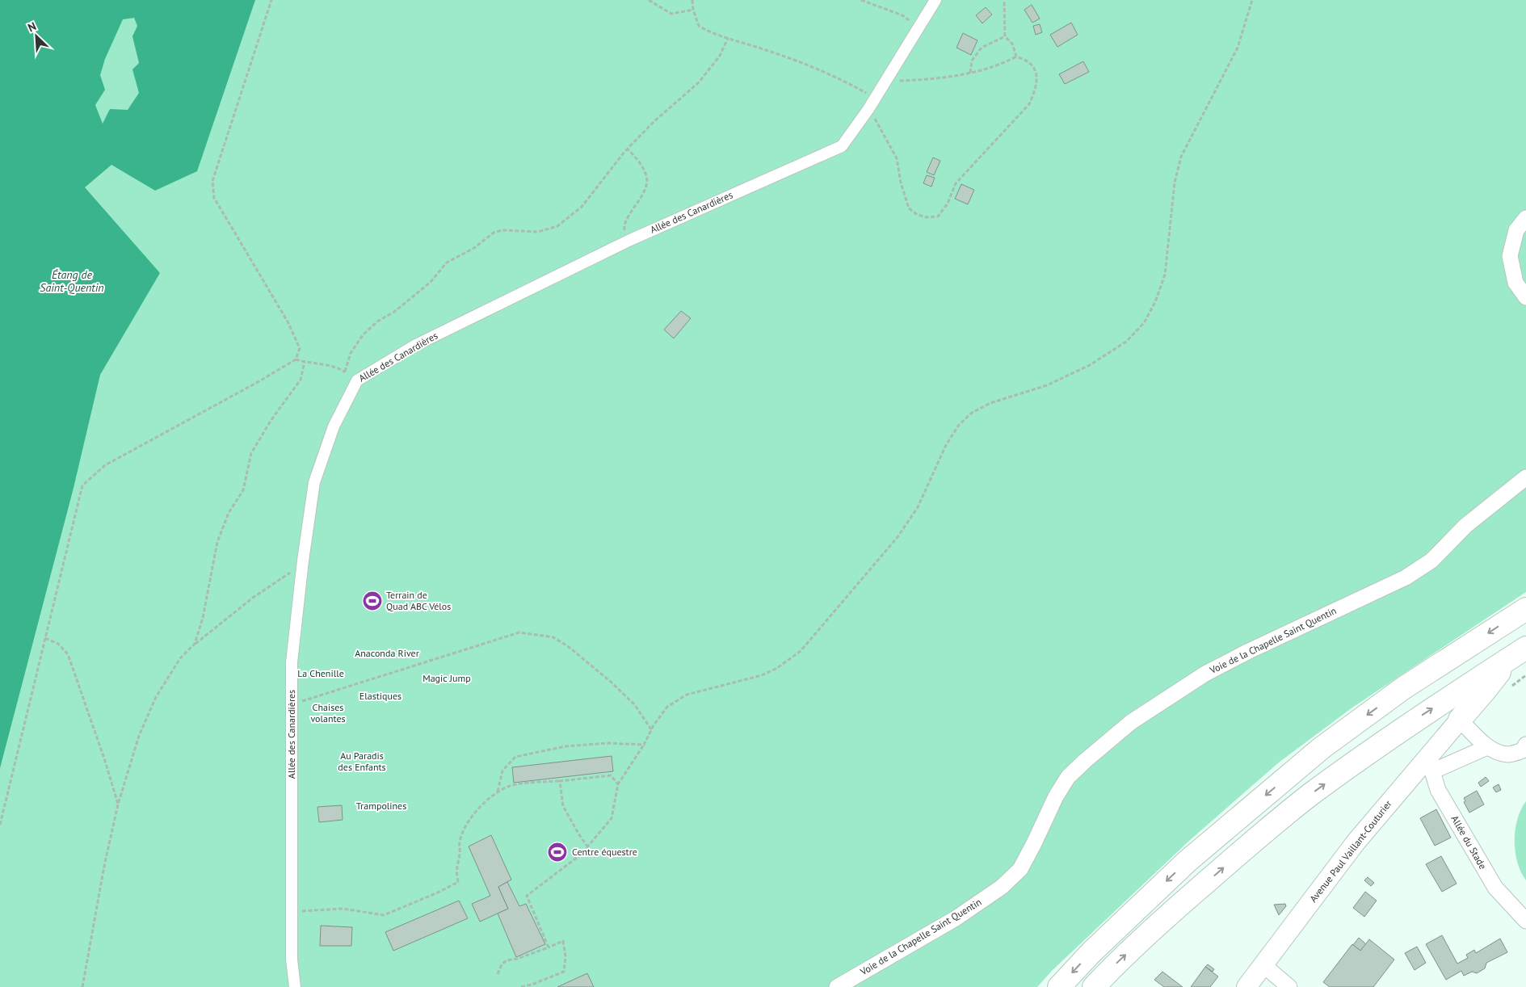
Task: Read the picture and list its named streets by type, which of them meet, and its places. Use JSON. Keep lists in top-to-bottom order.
{
  "streets": {
    "street": [
      "Allée des Canardières",
      "Voie de la Chapelle Saint Quentin",
      "Allée du Stade",
      "Avenue Paul Vaillant-Couturier"
    ]
  },
  "crossings": [
    ["Allée du Stade", "Avenue Paul Vaillant-Couturier"]
  ],
  "water": ["Étang de Saint-Quentin"],
  "parks": [
    "Anaconda River",
    "La Chenille",
    "Magic Jump",
    "Elastiques",
    "Chaises volantes",
    "Au Paradis des Enfants",
    "Trampolines"
  ],
  "places": {
    "sports": ["Terrain de Quad ABC Vélos", "Centre équestre"]
  },
  "north": "top left"
}
